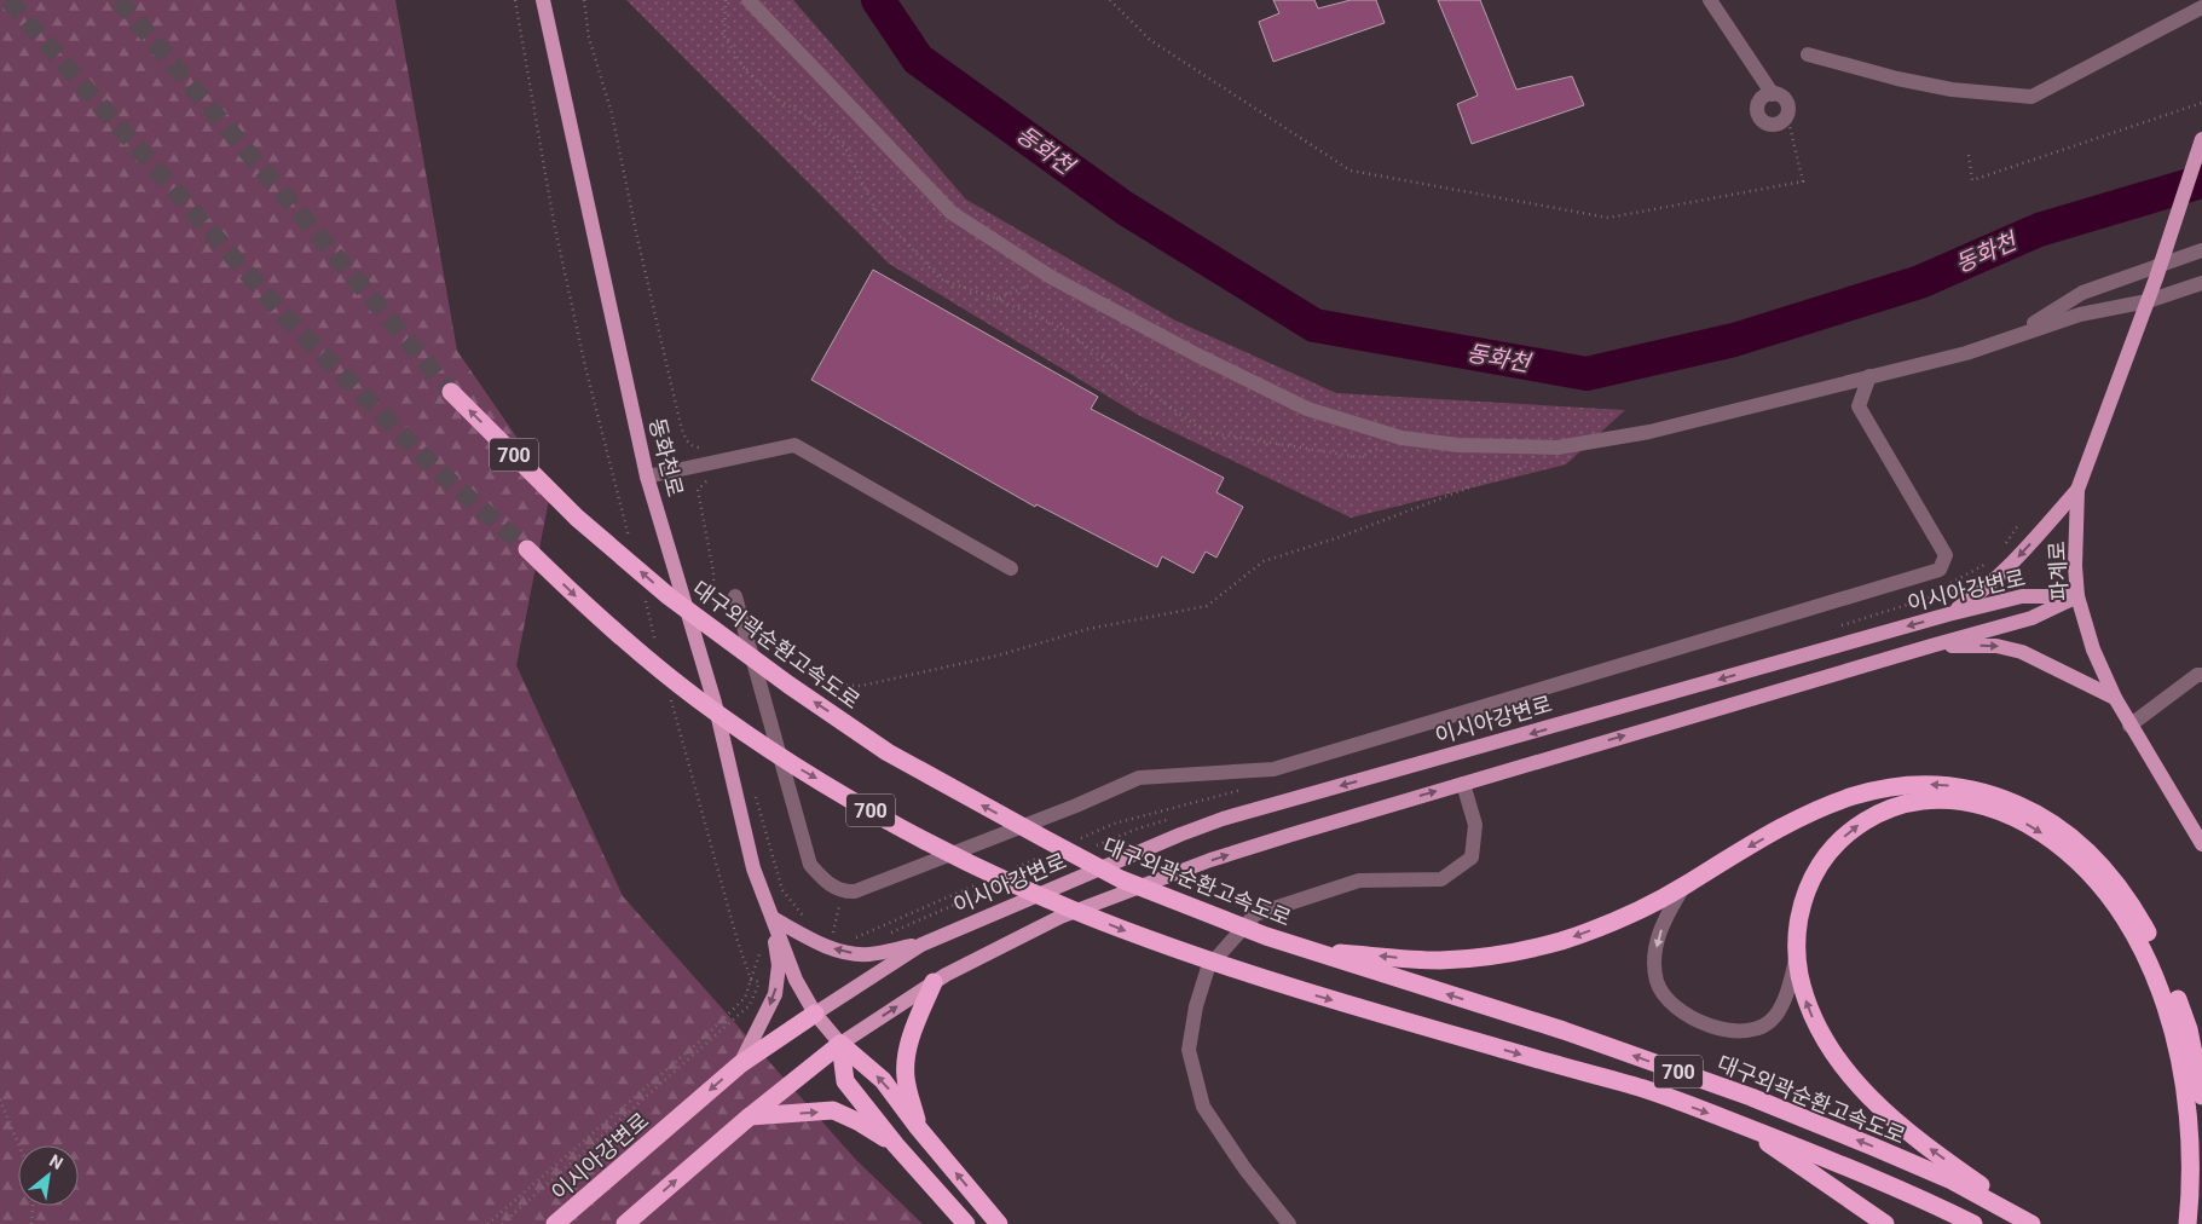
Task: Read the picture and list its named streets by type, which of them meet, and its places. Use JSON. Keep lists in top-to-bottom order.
{
  "streets": {
    "highway": ["700", "이시아강변로", "대구외곽순환고속도로"],
    "main road": ["동화천로", "파계로"]
  },
  "crossings": [
    ["파계로", "이시아강변로"]
  ],
  "water": ["동화천"],
  "north": "top right"
}
